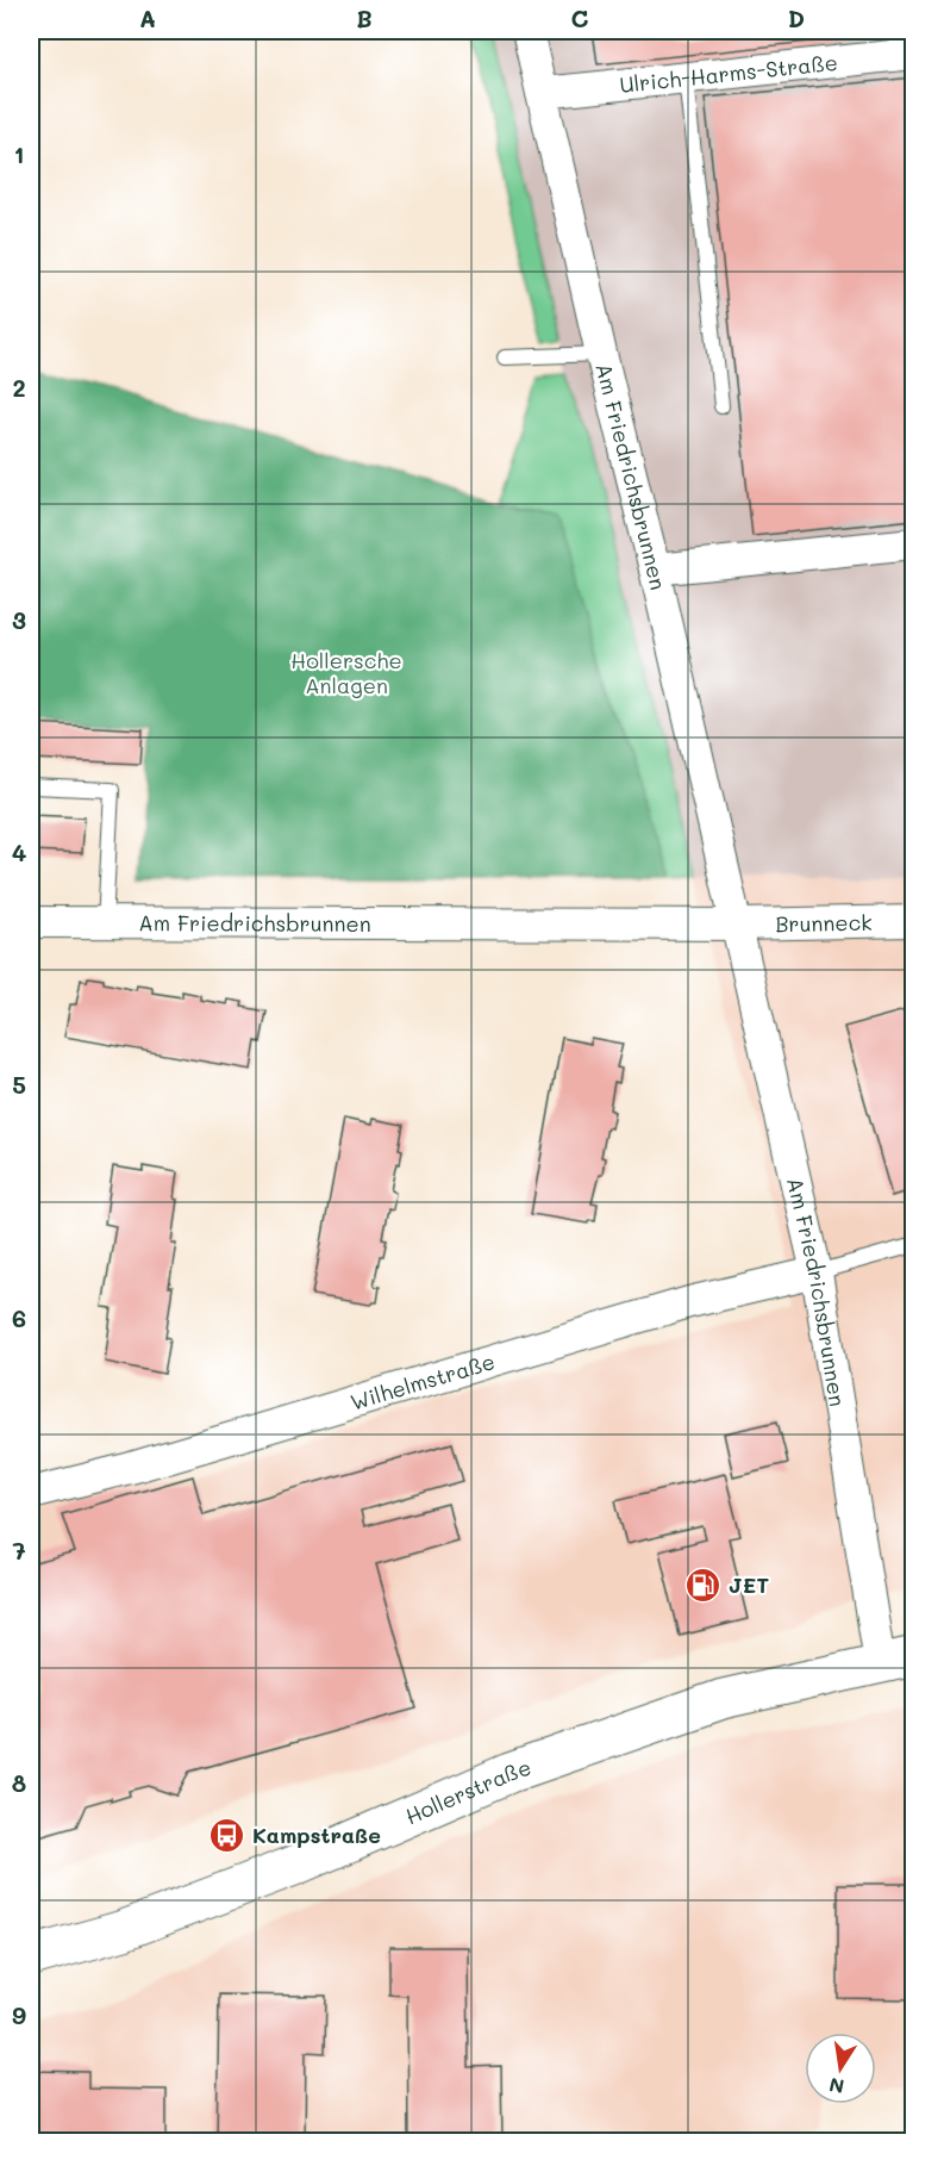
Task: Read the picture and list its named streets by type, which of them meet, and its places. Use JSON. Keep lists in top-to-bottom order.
{
  "streets": {
    "main road": ["Hollerstraße"],
    "street": [
      "Ulrich-Harms-Straße",
      "Am Friedrichsbrunnen",
      "Brunneck",
      "Wilhelmstraße"
    ]
  },
  "crossings": [
    ["Ulrich-Harms-Straße", "Am Friedrichsbrunnen"],
    ["Am Friedrichsbrunnen", "Brunneck"],
    ["Am Friedrichsbrunnen", "Wilhelmstraße"],
    ["Am Friedrichsbrunnen", "Hollerstraße"]
  ],
  "parks": ["Hollersche Anlagen"],
  "places": {
    "fuel station": ["JET"],
    "bus stop": ["Kampstraße"]
  },
  "north": "bottom",
  "grid": {
    "columns": [
      "A",
      "B",
      "C",
      "D"
    ],
    "rows": [
      "1",
      "2",
      "3",
      "4",
      "5",
      "6",
      "7",
      "8",
      "9"
    ]
  }
}
